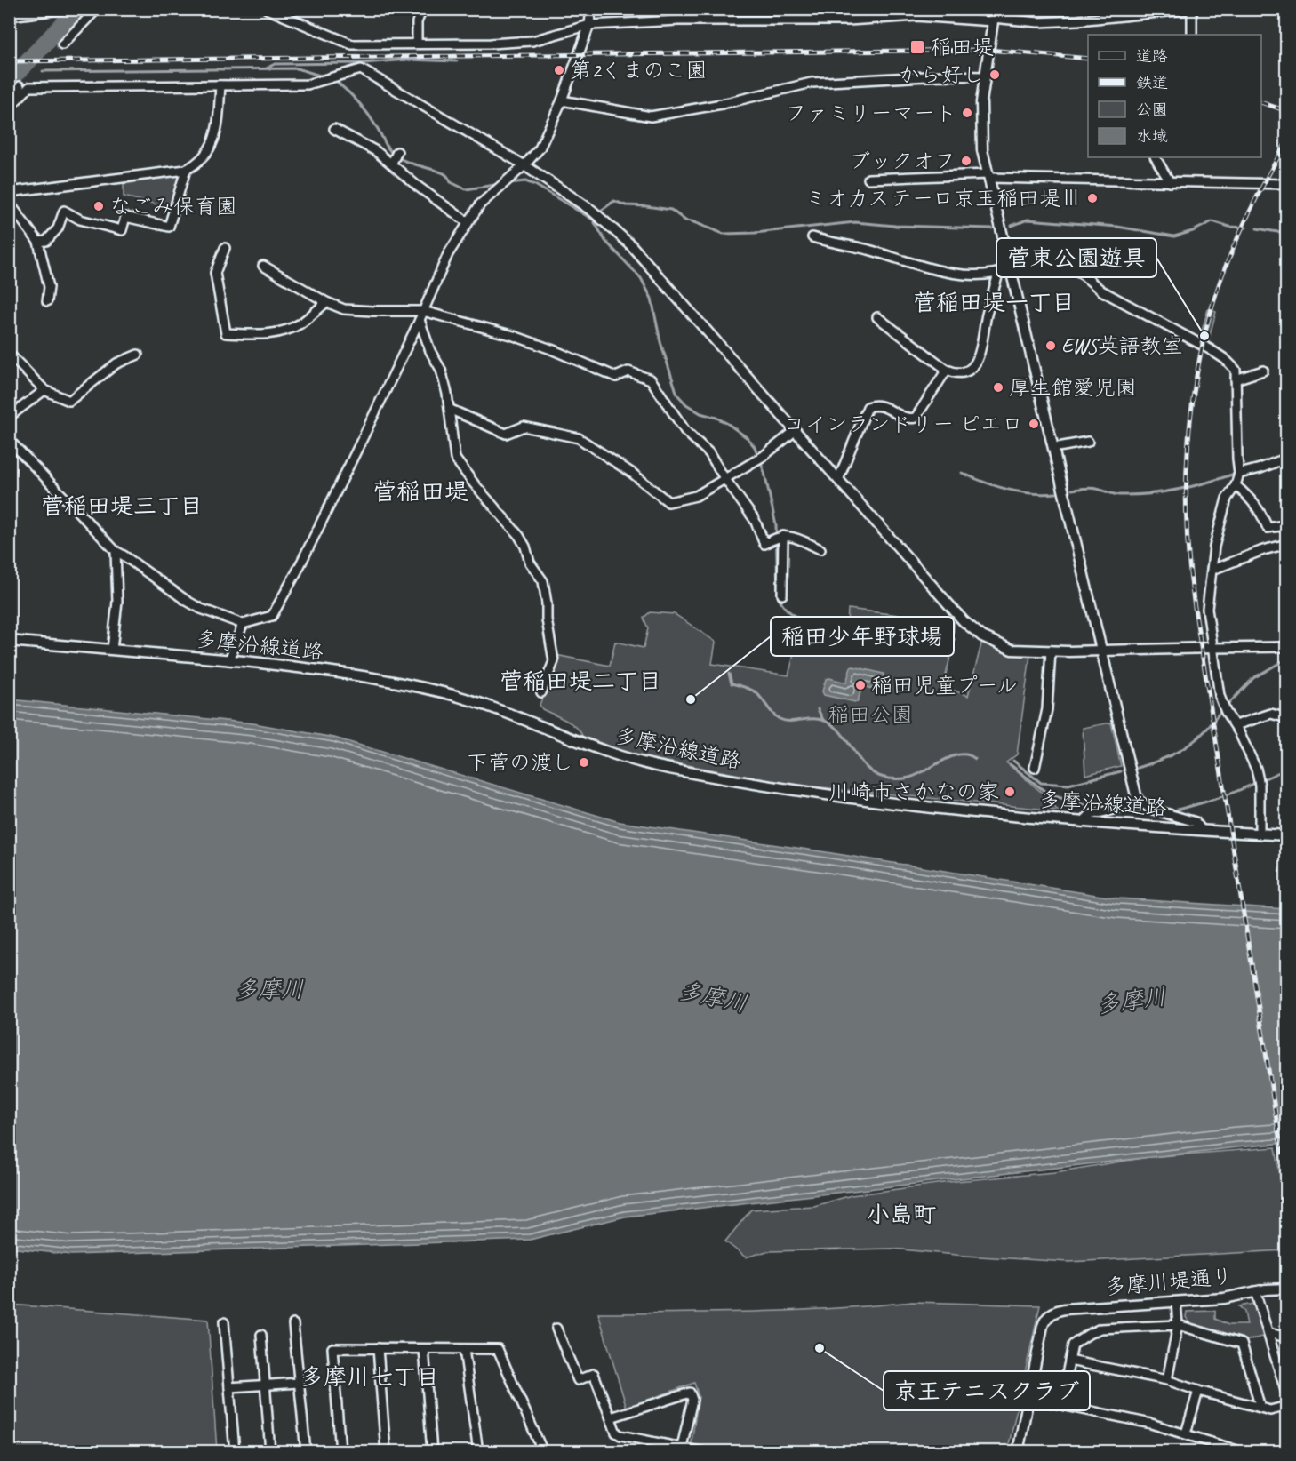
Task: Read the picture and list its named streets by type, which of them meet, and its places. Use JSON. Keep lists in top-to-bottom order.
{
  "streets": {
    "street": ["多摩沿線道路", "多摩川堤通り"]
  },
  "districts": [
    "菅稲田堤一丁目",
    "菅稲田堤",
    "菅稲田堤三丁目",
    "菅稲田堤二丁目",
    "小島町",
    "多摩川七丁目"
  ],
  "water": ["多摩川"],
  "parks": ["稲田公園"],
  "places": {
    "transit": ["稲田堤"],
    "other": [
      "第2くまのこ園",
      "から好し",
      "ファミリーマート",
      "ブックオフ",
      "ミオカステーロ京王稲田堤Ⅲ",
      "なごみ保育園",
      "菅東公園遊具",
      "EWS英語教室",
      "厚生館愛児園",
      "コインランドリー ピエロ",
      "稲田児童プール",
      "稲田少年野球場",
      "下菅の渡し",
      "川崎市さかなの家",
      "京王テニスクラブ"
    ]
  },
  "legend": [
    "道路",
    "鉄道",
    "公園",
    "水域"
  ]
}
